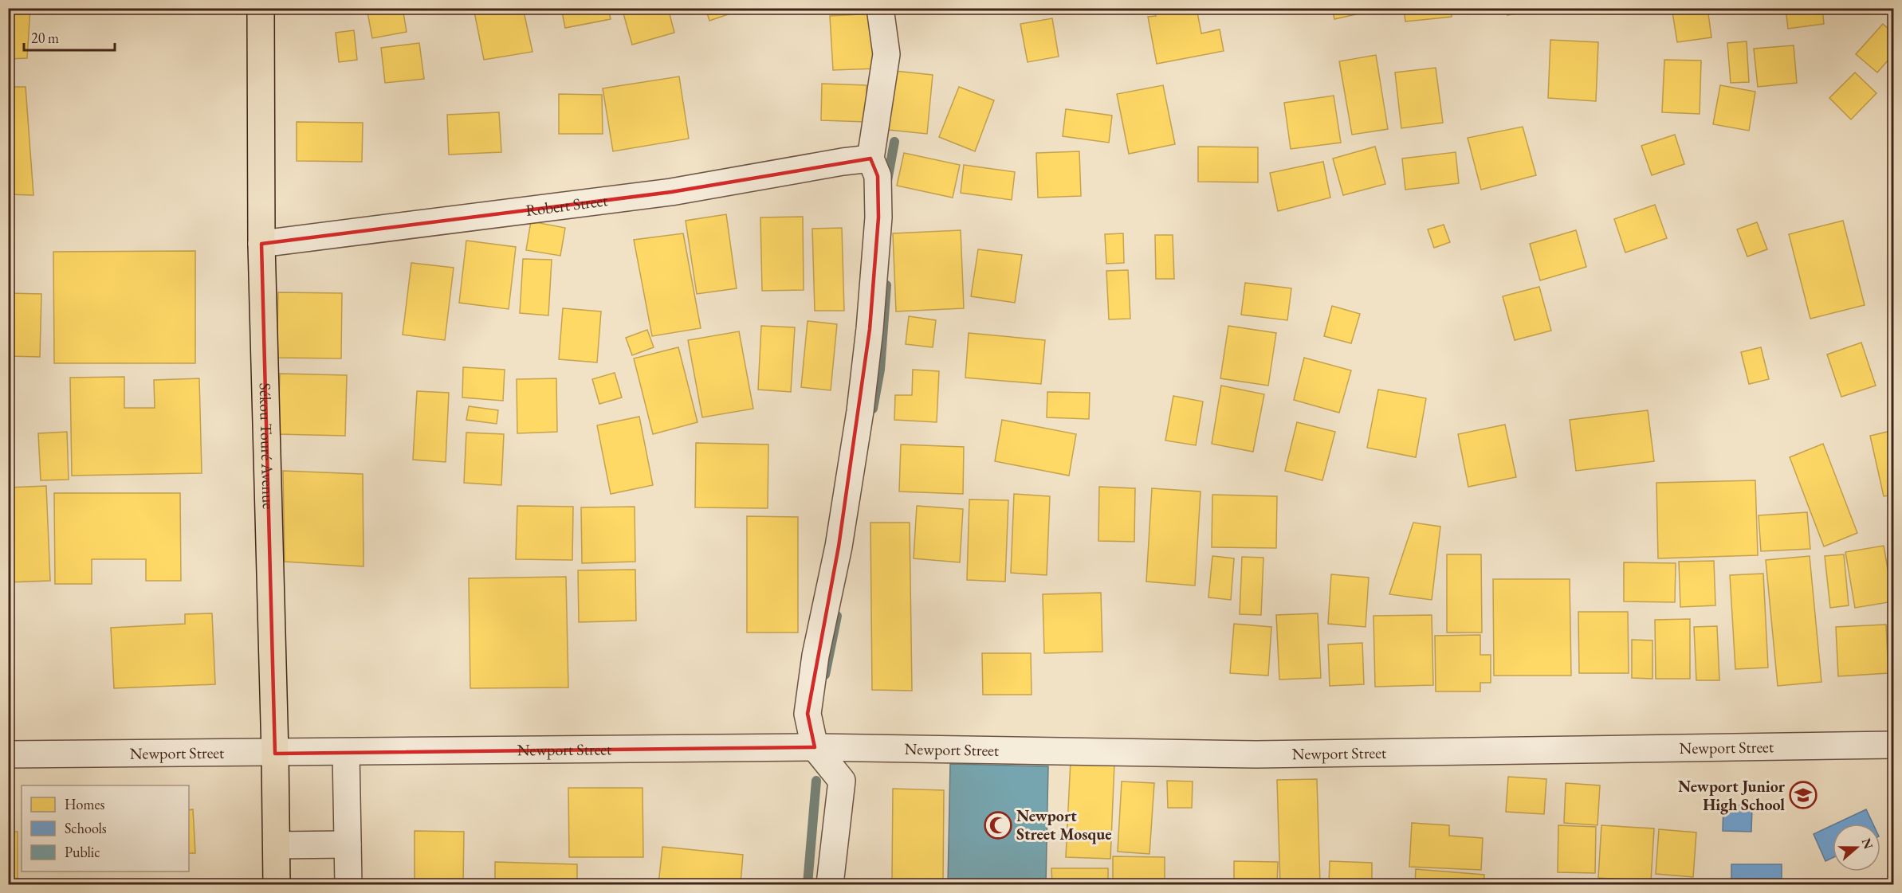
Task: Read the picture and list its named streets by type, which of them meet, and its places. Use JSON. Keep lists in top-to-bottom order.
{
  "streets": {
    "main road": ["Sékou Touré Avenue"],
    "street": ["Robert Street", "Newport Street"]
  },
  "crossings": [
    ["Robert Street", "Sékou Touré Avenue"],
    ["Sékou Touré Avenue", "Newport Street"]
  ],
  "places": {
    "school or university": ["Newport Junior High School"],
    "mosque": ["Newport Street Mosque"]
  },
  "legend": ["Homes", "Schools", "Public"],
  "scale_bar": "20 m",
  "north": "right"
}
